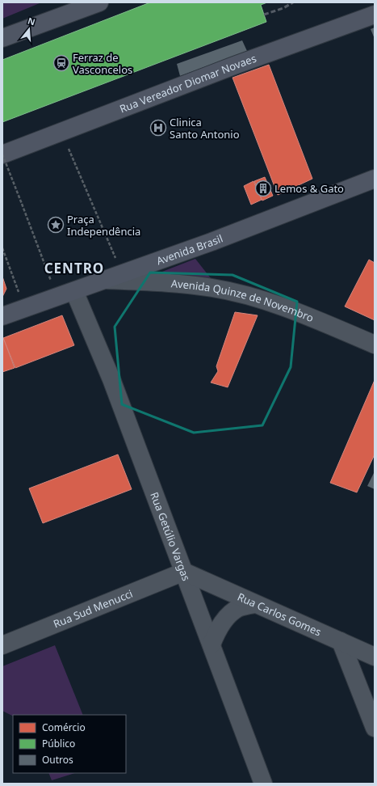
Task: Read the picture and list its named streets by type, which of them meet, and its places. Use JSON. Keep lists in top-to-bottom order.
{
  "streets": {
    "main road": ["Rua Vereador Diomar Novaes", "Avenida Brasil"],
    "street": [
      "Avenida Quinze de Novembro",
      "Rua Getúlio Vargas",
      "Rua Sud Menucci",
      "Rua Carlos Gomes"
    ]
  },
  "crossings": [
    ["Avenida Brasil", "Avenida Quinze de Novembro"],
    ["Avenida Brasil", "Rua Getúlio Vargas"],
    ["Rua Getúlio Vargas", "Rua Sud Menucci"],
    ["Rua Getúlio Vargas", "Rua Carlos Gomes"],
    ["Rua Sud Menucci", "Rua Carlos Gomes"]
  ],
  "districts": ["CENTRO"],
  "places": {
    "station": ["Ferraz de Vasconcelos"],
    "hospital": ["Clinica Santo Antonio"],
    "building": ["Lemos & Gato"],
    "place": ["Praça Independência"]
  },
  "legend": ["Comércio", "Público", "Outros"],
  "north": "top"
}
